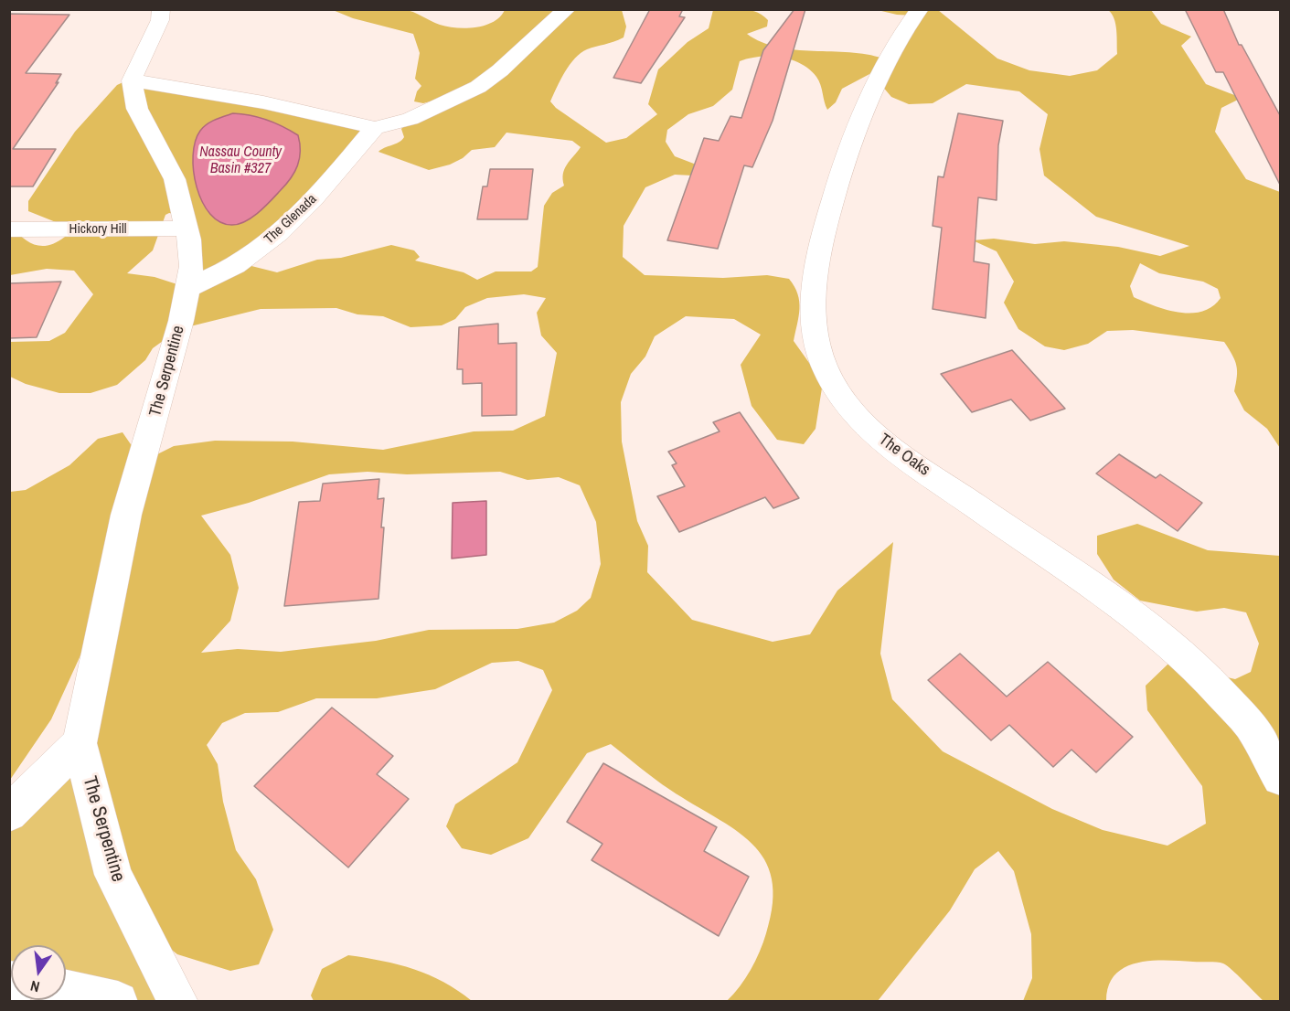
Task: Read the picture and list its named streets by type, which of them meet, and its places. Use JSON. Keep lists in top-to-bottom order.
{
  "streets": {
    "street": [
      "The Glenada",
      "Hickory Hill",
      "The Serpentine",
      "The Oaks"
    ]
  },
  "crossings": [
    ["The Glenada", "The Serpentine"],
    ["Hickory Hill", "The Serpentine"]
  ],
  "water": ["Nassau County Basin #327"],
  "north": "bottom"
}
